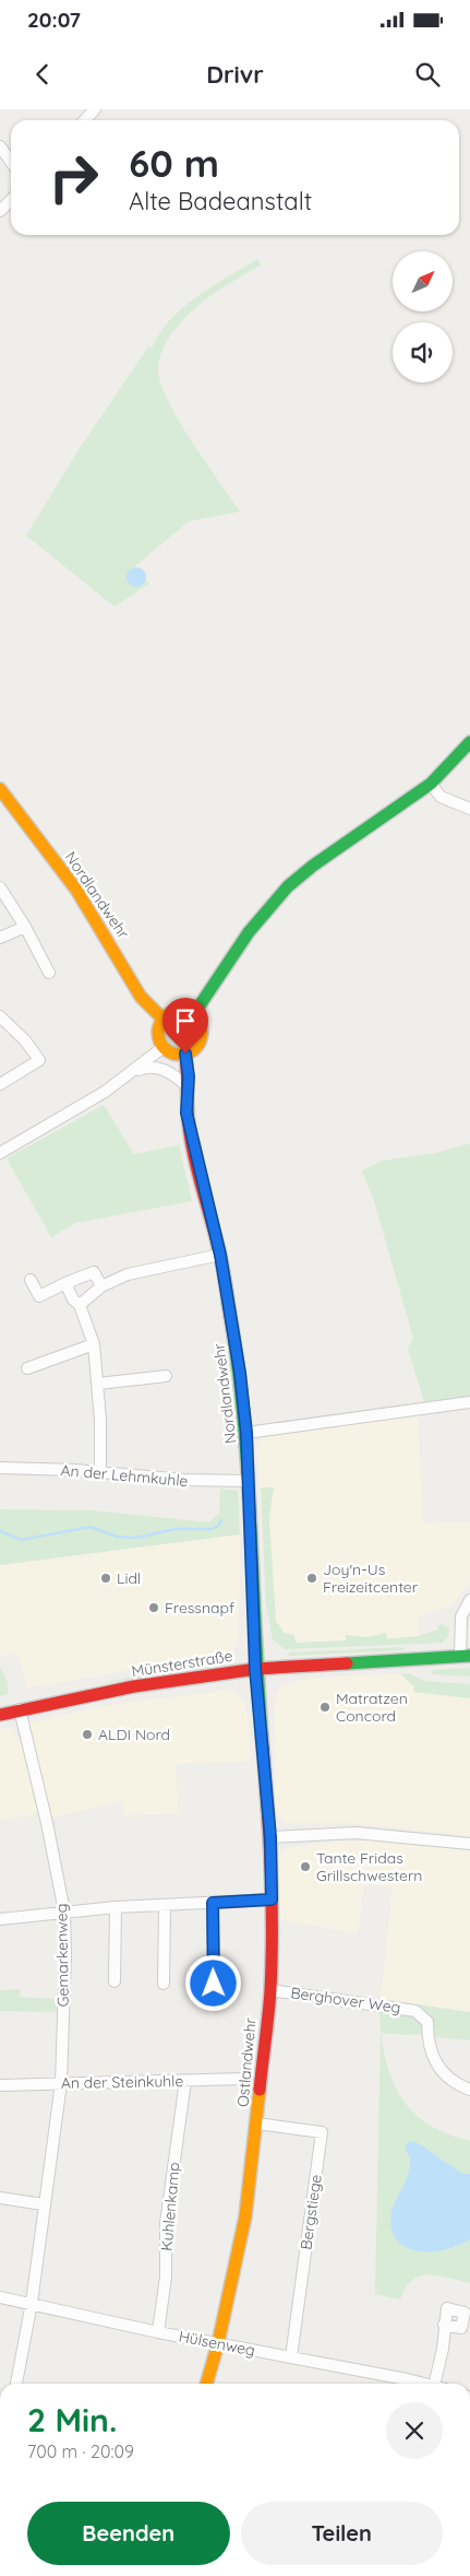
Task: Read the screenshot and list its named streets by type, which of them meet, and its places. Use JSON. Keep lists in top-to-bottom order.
{
  "streets": {
    "main road": ["Nordlandwehr", "Münsterstraße", "Ostlandwehr"],
    "street": [
      "An der Lehmkuhle",
      "Gemarkenweg",
      "Berghover Weg",
      "An der Steinkuhle",
      "Kuhlenkamp",
      "Bergstiege",
      "Hülsenweg"
    ]
  },
  "crossings": [
    ["Nordlandwehr", "An der Lehmkuhle"],
    ["Nordlandwehr", "Münsterstraße"],
    ["Nordlandwehr", "Ostlandwehr"],
    ["Münsterstraße", "Gemarkenweg"],
    ["Münsterstraße", "Ostlandwehr"],
    ["Gemarkenweg", "An der Steinkuhle"],
    ["Gemarkenweg", "Hülsenweg"],
    ["Berghover Weg", "Ostlandwehr"],
    ["Ostlandwehr", "Bergstiege"],
    ["Ostlandwehr", "Hülsenweg"],
    ["An der Steinkuhle", "Kuhlenkamp"],
    ["Kuhlenkamp", "Hülsenweg"],
    ["Bergstiege", "Hülsenweg"]
  ],
  "places": [
    "Lidl",
    "Joy'n-Us Freizeitcenter",
    "Fressnapf",
    "Matratzen Concord",
    "ALDI Nord",
    "Tante Fridas Grillschwestern"
  ],
  "north": "top right",
  "page": {
    "status": "20:07",
    "header": "Drivr",
    "turn": ["60 m", "Alte Badeanstalt"],
    "heading": ["2 Min.", "700 m · 20:09"],
    "buttons": ["Beenden", "Teilen"]
  }
}
